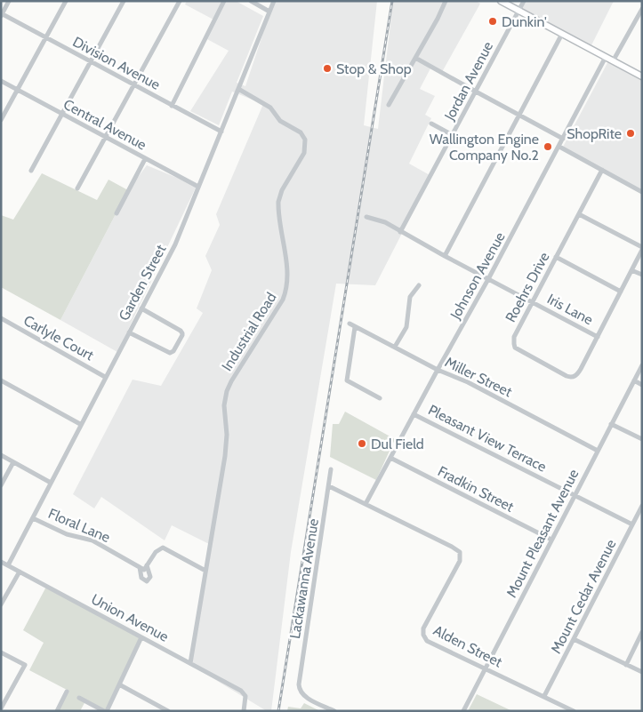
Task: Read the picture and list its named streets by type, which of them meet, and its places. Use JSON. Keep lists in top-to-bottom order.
{
  "streets": {
    "street": [
      "Division Avenue",
      "Jordan Avenue",
      "Central Avenue",
      "Johnson Avenue",
      "Garden Street",
      "Roehrs Drive",
      "Iris Lane",
      "Industrial Road",
      "Carlyle Court",
      "Miller Street",
      "Pleasant View Terrace",
      "Fradkin Street",
      "Floral Lane",
      "Mount Pleasant Avenue",
      "Lackawanna Avenue",
      "Mount Cedar Avenue",
      "Union Avenue",
      "Alden Street"
    ]
  },
  "crossings": [
    ["Division Avenue", "Garden Street"],
    ["Jordan Avenue", "Iris Lane"],
    ["Central Avenue", "Garden Street"],
    ["Johnson Avenue", "Iris Lane"],
    ["Johnson Avenue", "Miller Street"],
    ["Johnson Avenue", "Pleasant View Terrace"],
    ["Johnson Avenue", "Fradkin Street"],
    ["Johnson Avenue", "Alden Street"],
    ["Garden Street", "Industrial Road"],
    ["Garden Street", "Carlyle Court"],
    ["Garden Street", "Floral Lane"],
    ["Garden Street", "Union Avenue"],
    ["Roehrs Drive", "Iris Lane"],
    ["Industrial Road", "Floral Lane"],
    ["Industrial Road", "Union Avenue"],
    ["Miller Street", "Mount Pleasant Avenue"],
    ["Pleasant View Terrace", "Mount Pleasant Avenue"],
    ["Pleasant View Terrace", "Mount Cedar Avenue"],
    ["Fradkin Street", "Mount Pleasant Avenue"],
    ["Mount Pleasant Avenue", "Alden Street"],
    ["Lackawanna Avenue", "Alden Street"],
    ["Mount Cedar Avenue", "Alden Street"]
  ],
  "places": [
    "Dunkin'",
    "Stop & Shop",
    "ShopRite",
    "Wallington Engine Company No.2",
    "Dul Field"
  ]
}
